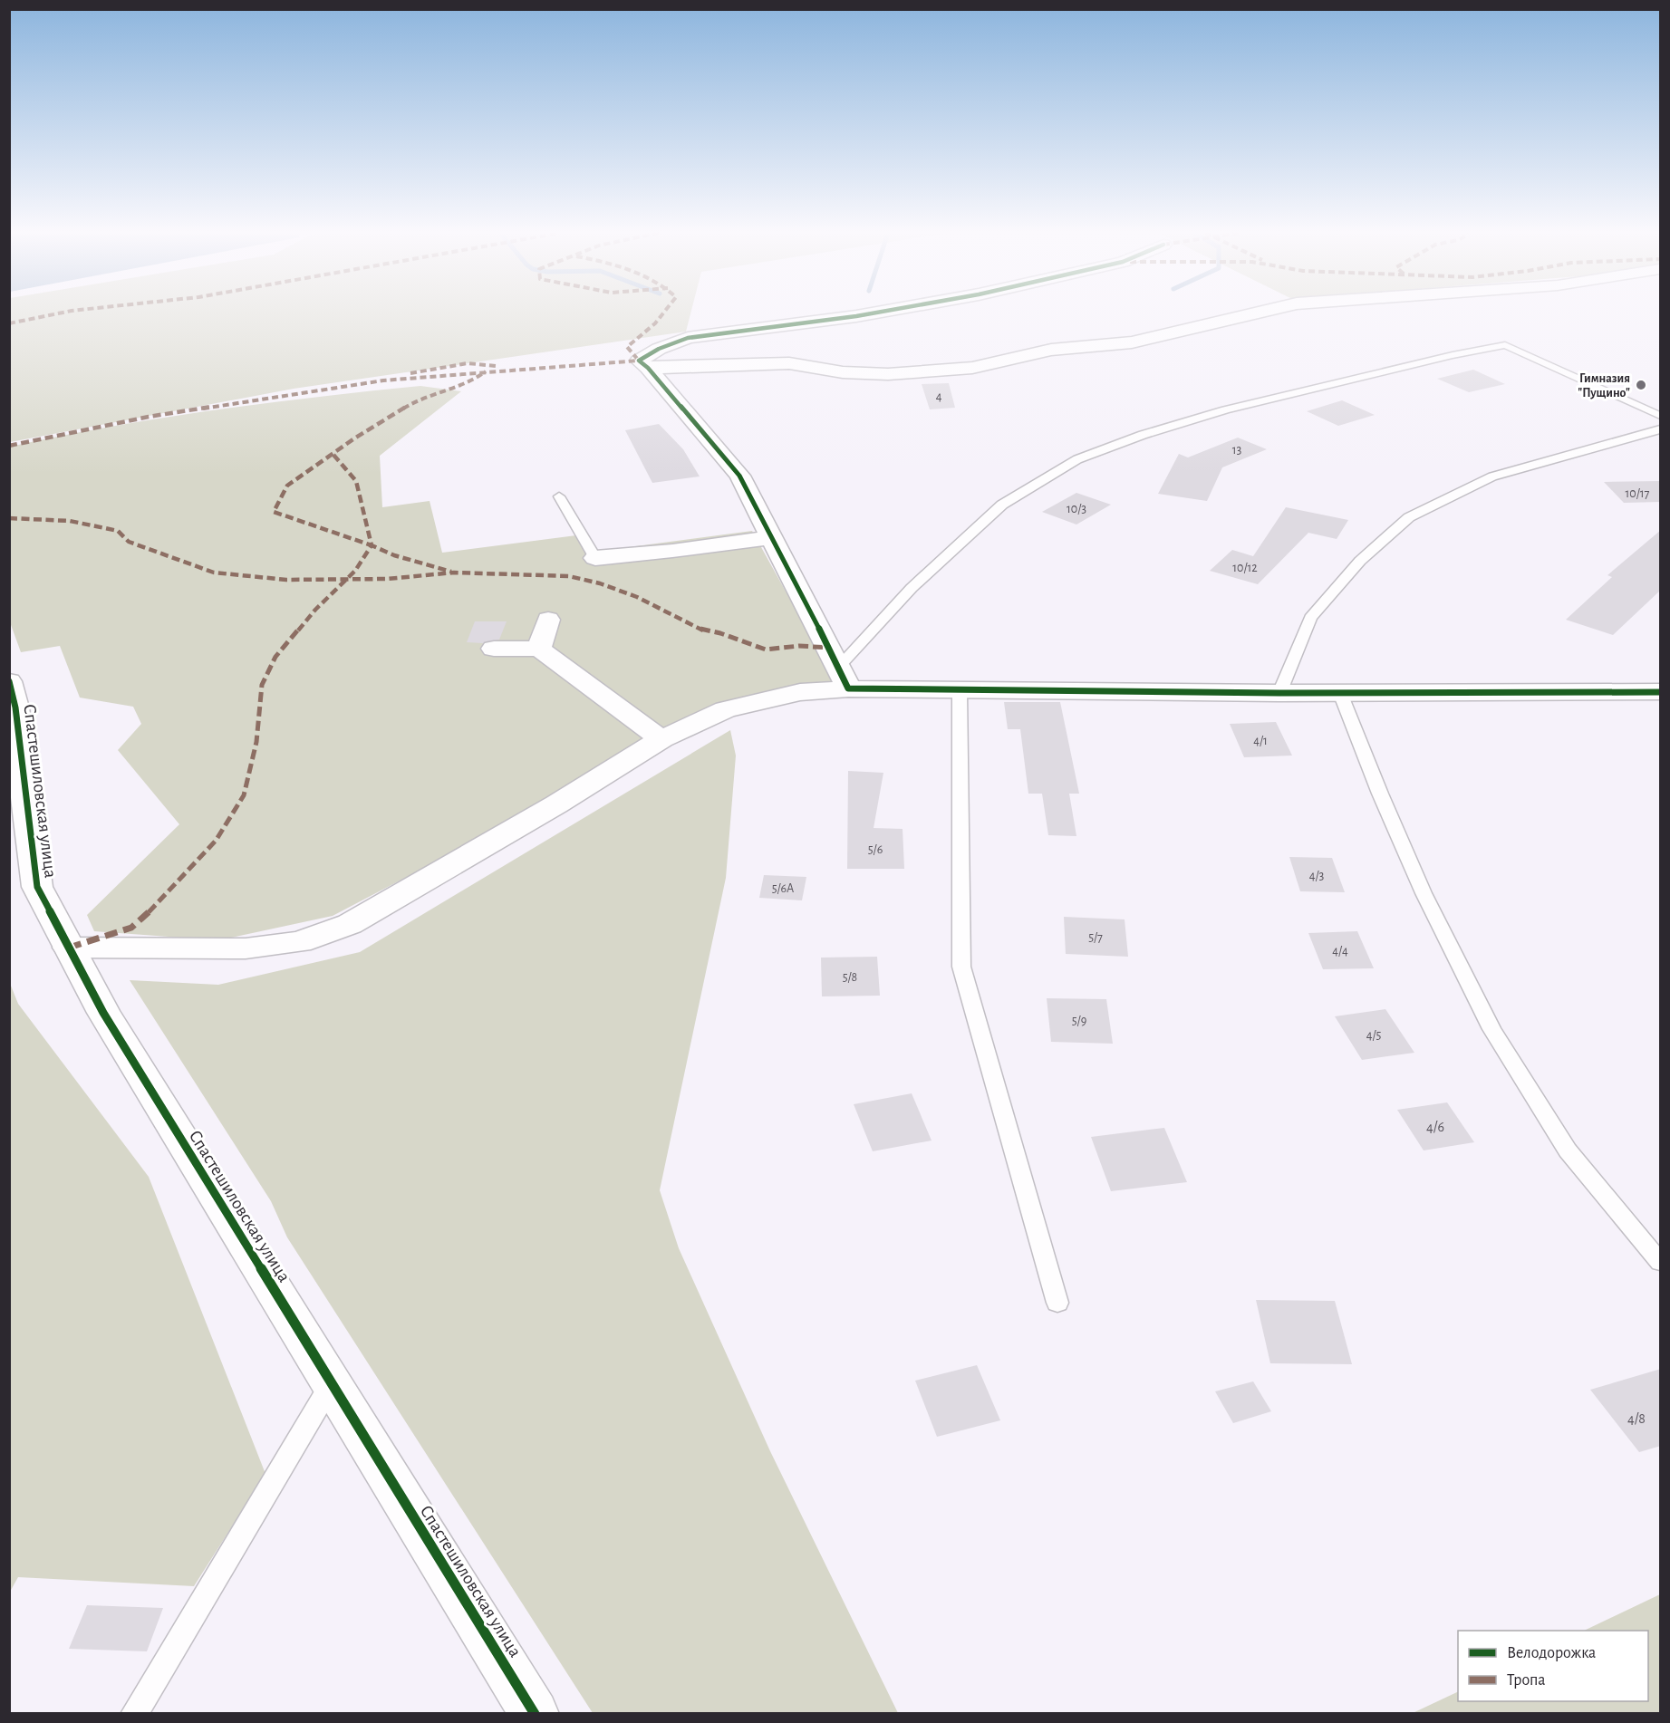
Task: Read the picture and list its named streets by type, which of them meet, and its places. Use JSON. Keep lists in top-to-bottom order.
{
  "streets": {
    "street": ["Спастешиловская улица"]
  },
  "places": ["Гимназия \"Пущино\""],
  "house_numbers": [
    "4",
    "13",
    "10/17",
    "10/3",
    "10/12",
    "4/1",
    "5/6",
    "4/3",
    "5/6А",
    "5/7",
    "4/4",
    "5/8",
    "5/9",
    "4/5",
    "4/6",
    "4/8"
  ],
  "legend": ["Велодорожка", "Тропа"]
}
